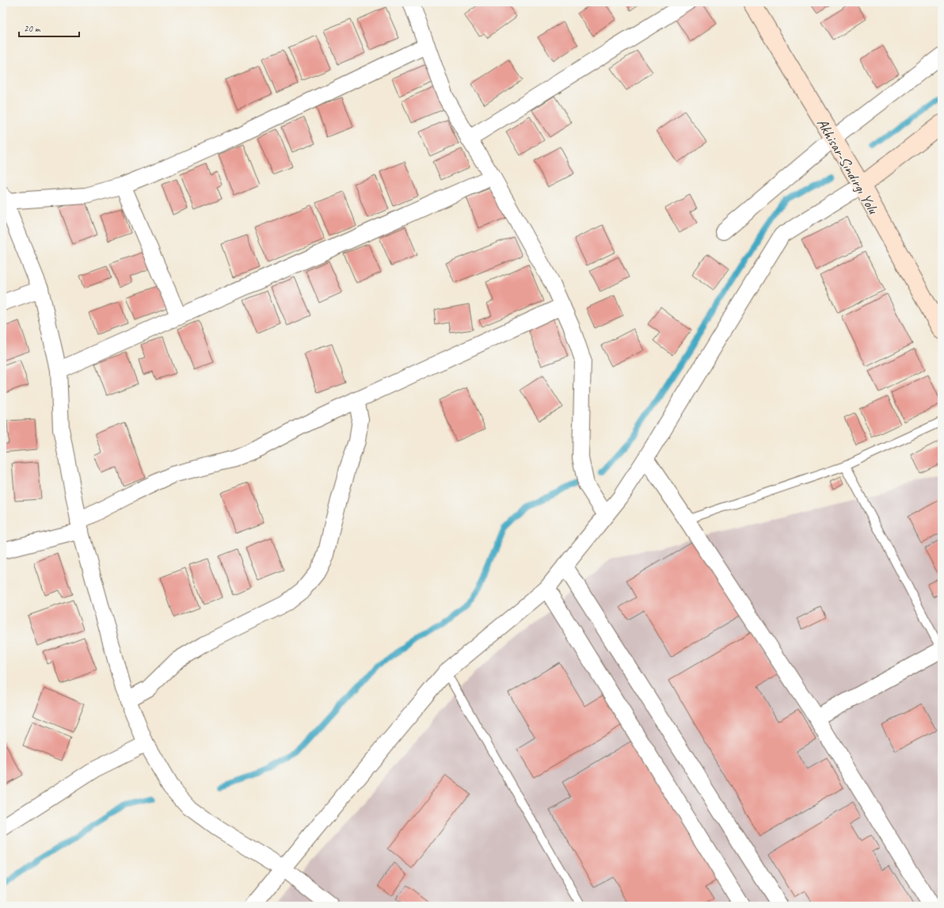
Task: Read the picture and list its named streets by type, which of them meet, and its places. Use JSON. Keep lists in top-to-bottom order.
{
  "streets": {
    "main road": ["Akhisar-Sındırgı Yolu"]
  },
  "scale_bar": "20 m"
}
